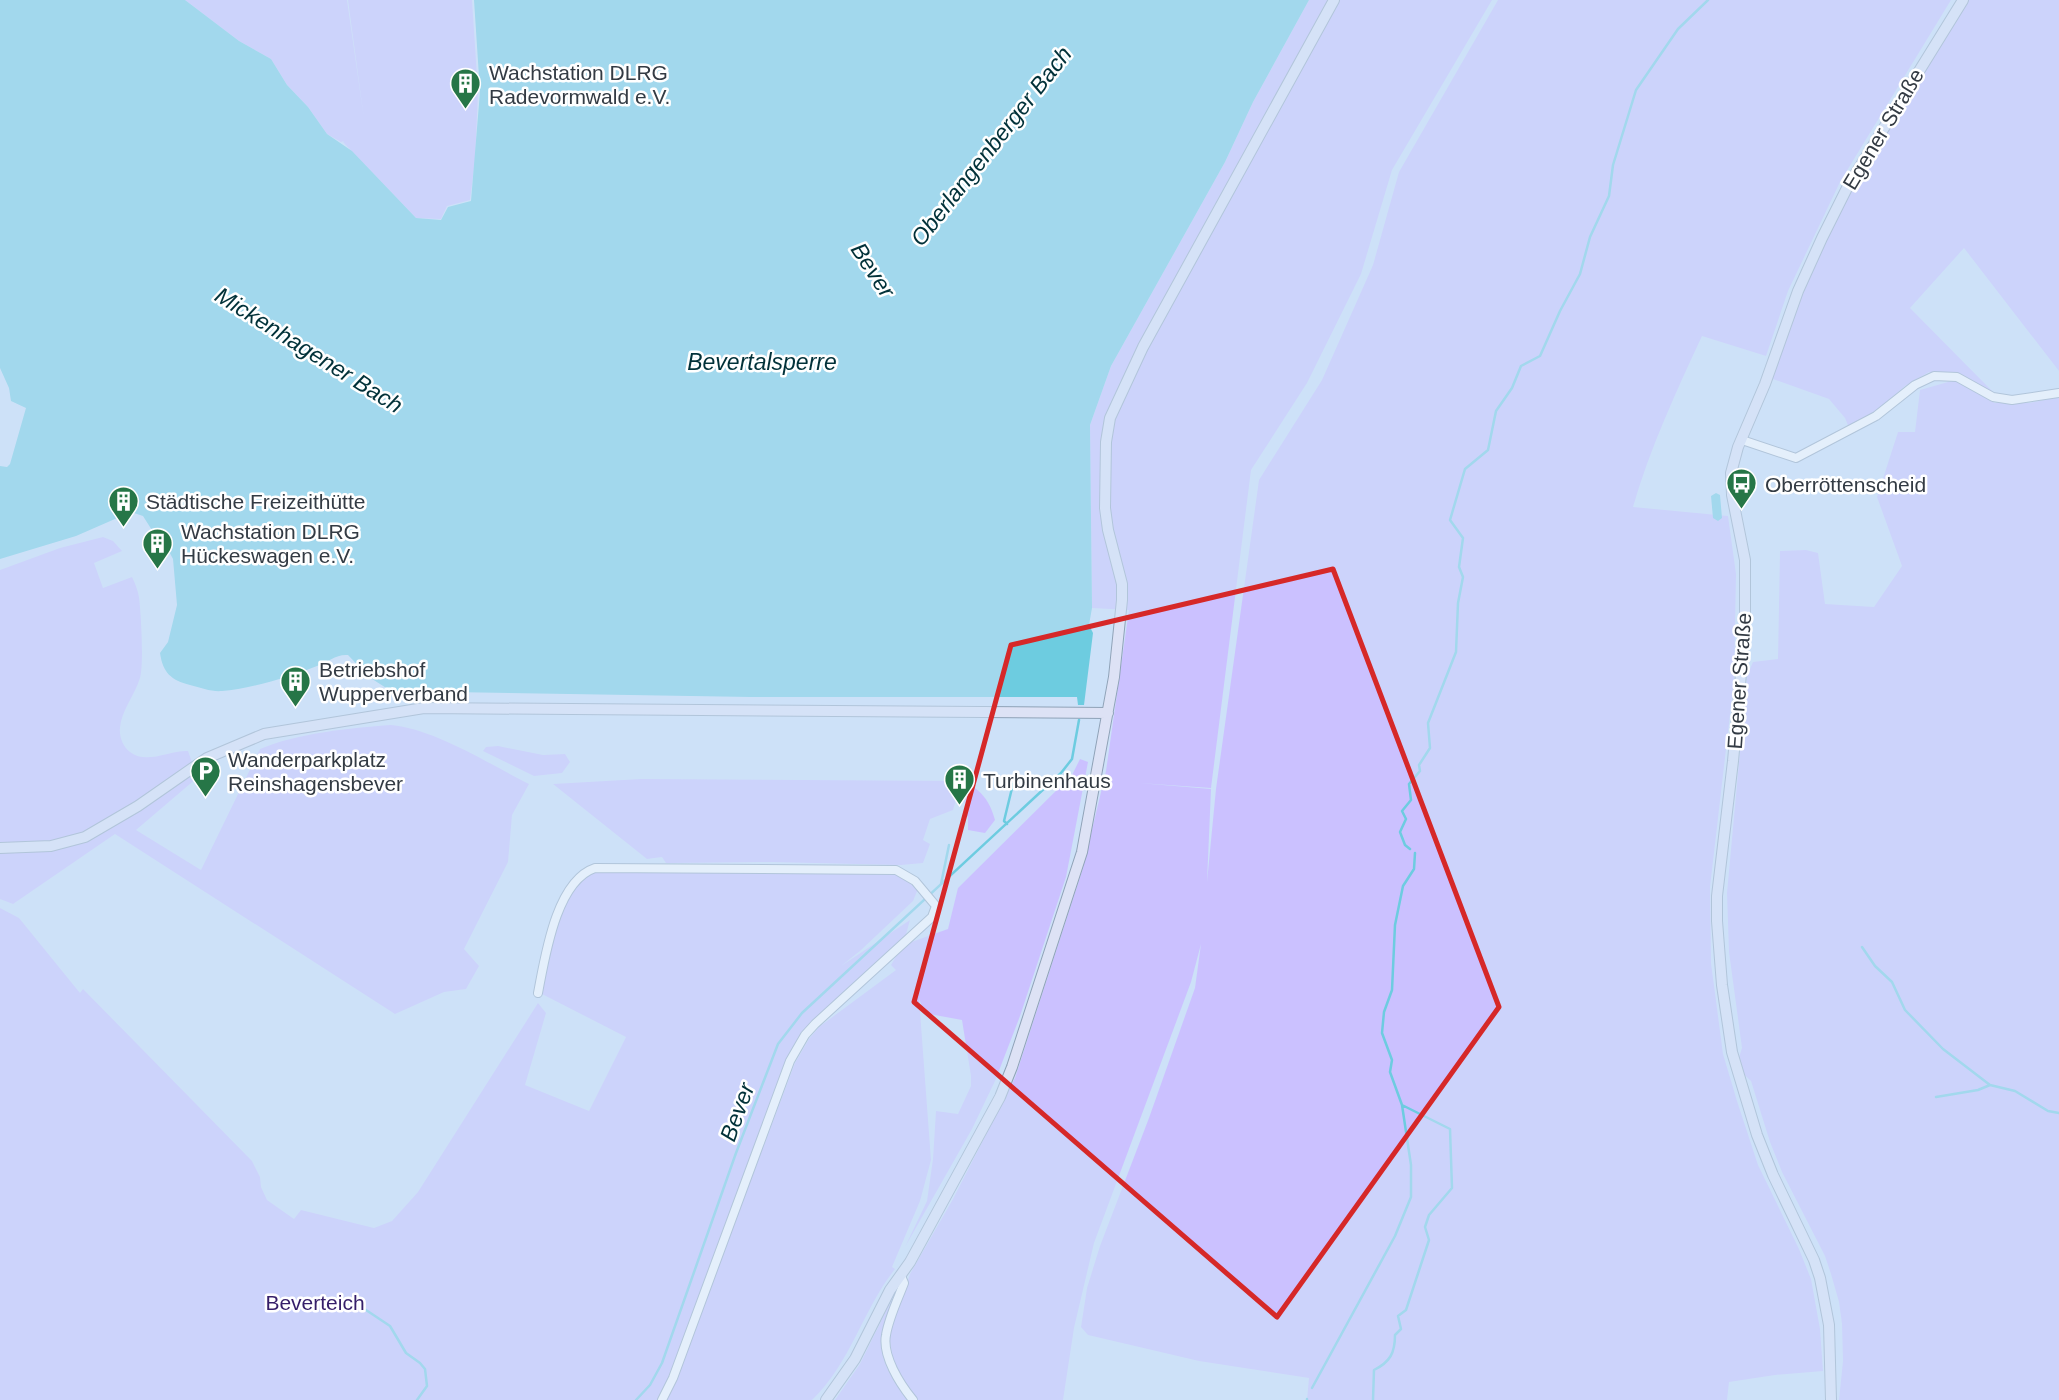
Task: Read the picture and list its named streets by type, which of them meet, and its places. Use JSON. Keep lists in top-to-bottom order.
{
  "streets": {
    "street": ["Egener Straße"]
  },
  "water": [
    "Oberlangenberger Bach",
    "Bever",
    "Mickenhagener Bach",
    "Bevertalsperre"
  ],
  "parks": ["Beverteich"],
  "places": {
    "building": [
      "Wachstation DLRG Radevormwald e.V.",
      "Städtische Freizeithütte",
      "Wachstation DLRG Hückeswagen e.V.",
      "Betriebshof Wupperverband",
      "Turbinenhaus"
    ],
    "bus stop": ["Oberröttenscheid"],
    "parking": ["Wanderparkplatz Reinshagensbever"]
  }
}
